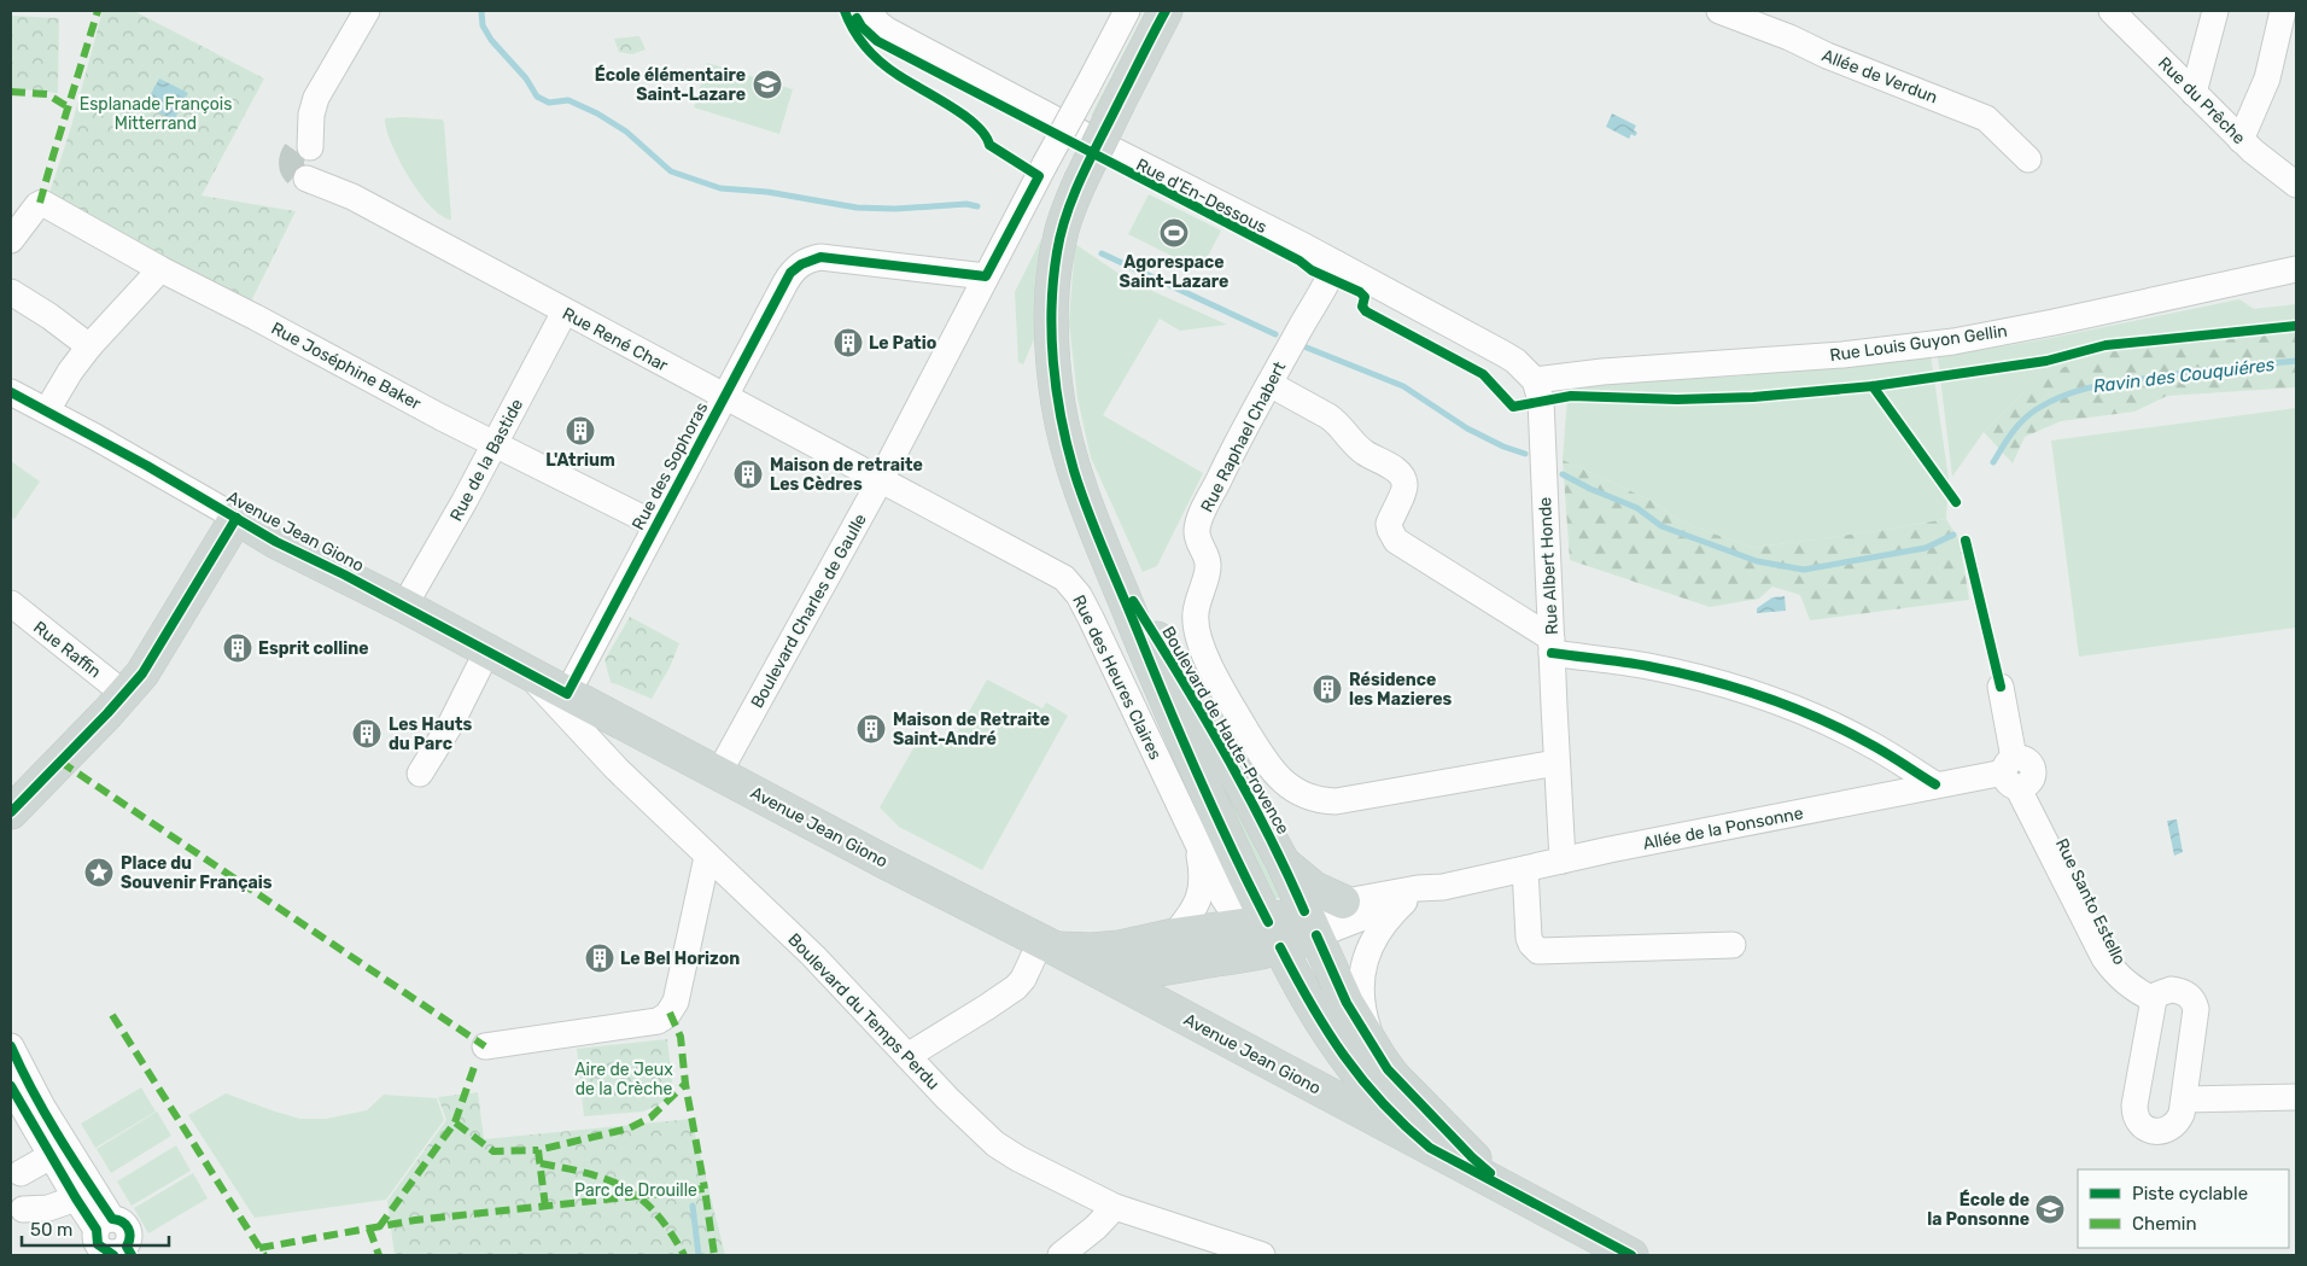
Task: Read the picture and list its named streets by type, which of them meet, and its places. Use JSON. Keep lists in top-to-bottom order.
{
  "streets": {
    "main road": ["Avenue Jean Giono", "Boulevard de Haute-Provence"],
    "street": [
      "Allée de Verdun",
      "Rue du Prêche",
      "Rue d'En-Dessous",
      "Rue René Char",
      "Rue Louis Guyon Gellin",
      "Rue Joséphine Baker",
      "Rue Raphael Chabert",
      "Rue de la Bastide",
      "Rue des Sophoras",
      "Rue Albert Honde",
      "Boulevard Charles de Gaulle",
      "Rue Raffin",
      "Rue des Heures Claires",
      "Allée de la Ponsonne",
      "Rue Santo Estello",
      "Boulevard du Temps Perdu"
    ]
  },
  "crossings": [
    ["Rue d'En-Dessous", "Rue Louis Guyon Gellin"],
    ["Rue d'En-Dessous", "Rue Raphael Chabert"],
    ["Rue d'En-Dessous", "Rue Albert Honde"],
    ["Rue René Char", "Rue de la Bastide"],
    ["Rue René Char", "Rue des Sophoras"],
    ["Rue René Char", "Boulevard Charles de Gaulle"],
    ["Rue René Char", "Rue des Heures Claires"],
    ["Rue Louis Guyon Gellin", "Rue Albert Honde"],
    ["Rue Joséphine Baker", "Rue de la Bastide"],
    ["Rue Joséphine Baker", "Rue des Sophoras"],
    ["Rue Raphael Chabert", "Rue Albert Honde"],
    ["Rue de la Bastide", "Avenue Jean Giono"],
    ["Rue des Sophoras", "Avenue Jean Giono"],
    ["Rue des Sophoras", "Boulevard Charles de Gaulle"],
    ["Avenue Jean Giono", "Boulevard Charles de Gaulle"],
    ["Avenue Jean Giono", "Boulevard du Temps Perdu"],
    ["Rue Albert Honde", "Allée de la Ponsonne"],
    ["Boulevard Charles de Gaulle", "Rue des Heures Claires"],
    ["Rue des Heures Claires", "Boulevard de Haute-Provence"],
    ["Rue des Heures Claires", "Allée de la Ponsonne"],
    ["Boulevard de Haute-Provence", "Allée de la Ponsonne"],
    ["Allée de la Ponsonne", "Rue Santo Estello"]
  ],
  "water": ["Ravin des Couquiéres"],
  "parks": ["Esplanade François Mitterrand", "Aire de Jeux de la Crèche", "Parc de Drouille"],
  "places": {
    "school or university": ["École élémentaire Saint-Lazare", "École de la Ponsonne"],
    "sports": ["Agorespace Saint-Lazare"],
    "building": [
      "Le Patio",
      "L'Atrium",
      "Maison de retraite Les Cèdres",
      "Esprit colline",
      "Résidence les Mazieres",
      "Maison de Retraite Saint-André",
      "Les Hauts du Parc",
      "Le Bel Horizon"
    ],
    "place": ["Place du Souvenir Français"]
  },
  "legend": ["Piste cyclable", "Chemin"],
  "scale_bar": "50 m"
}
